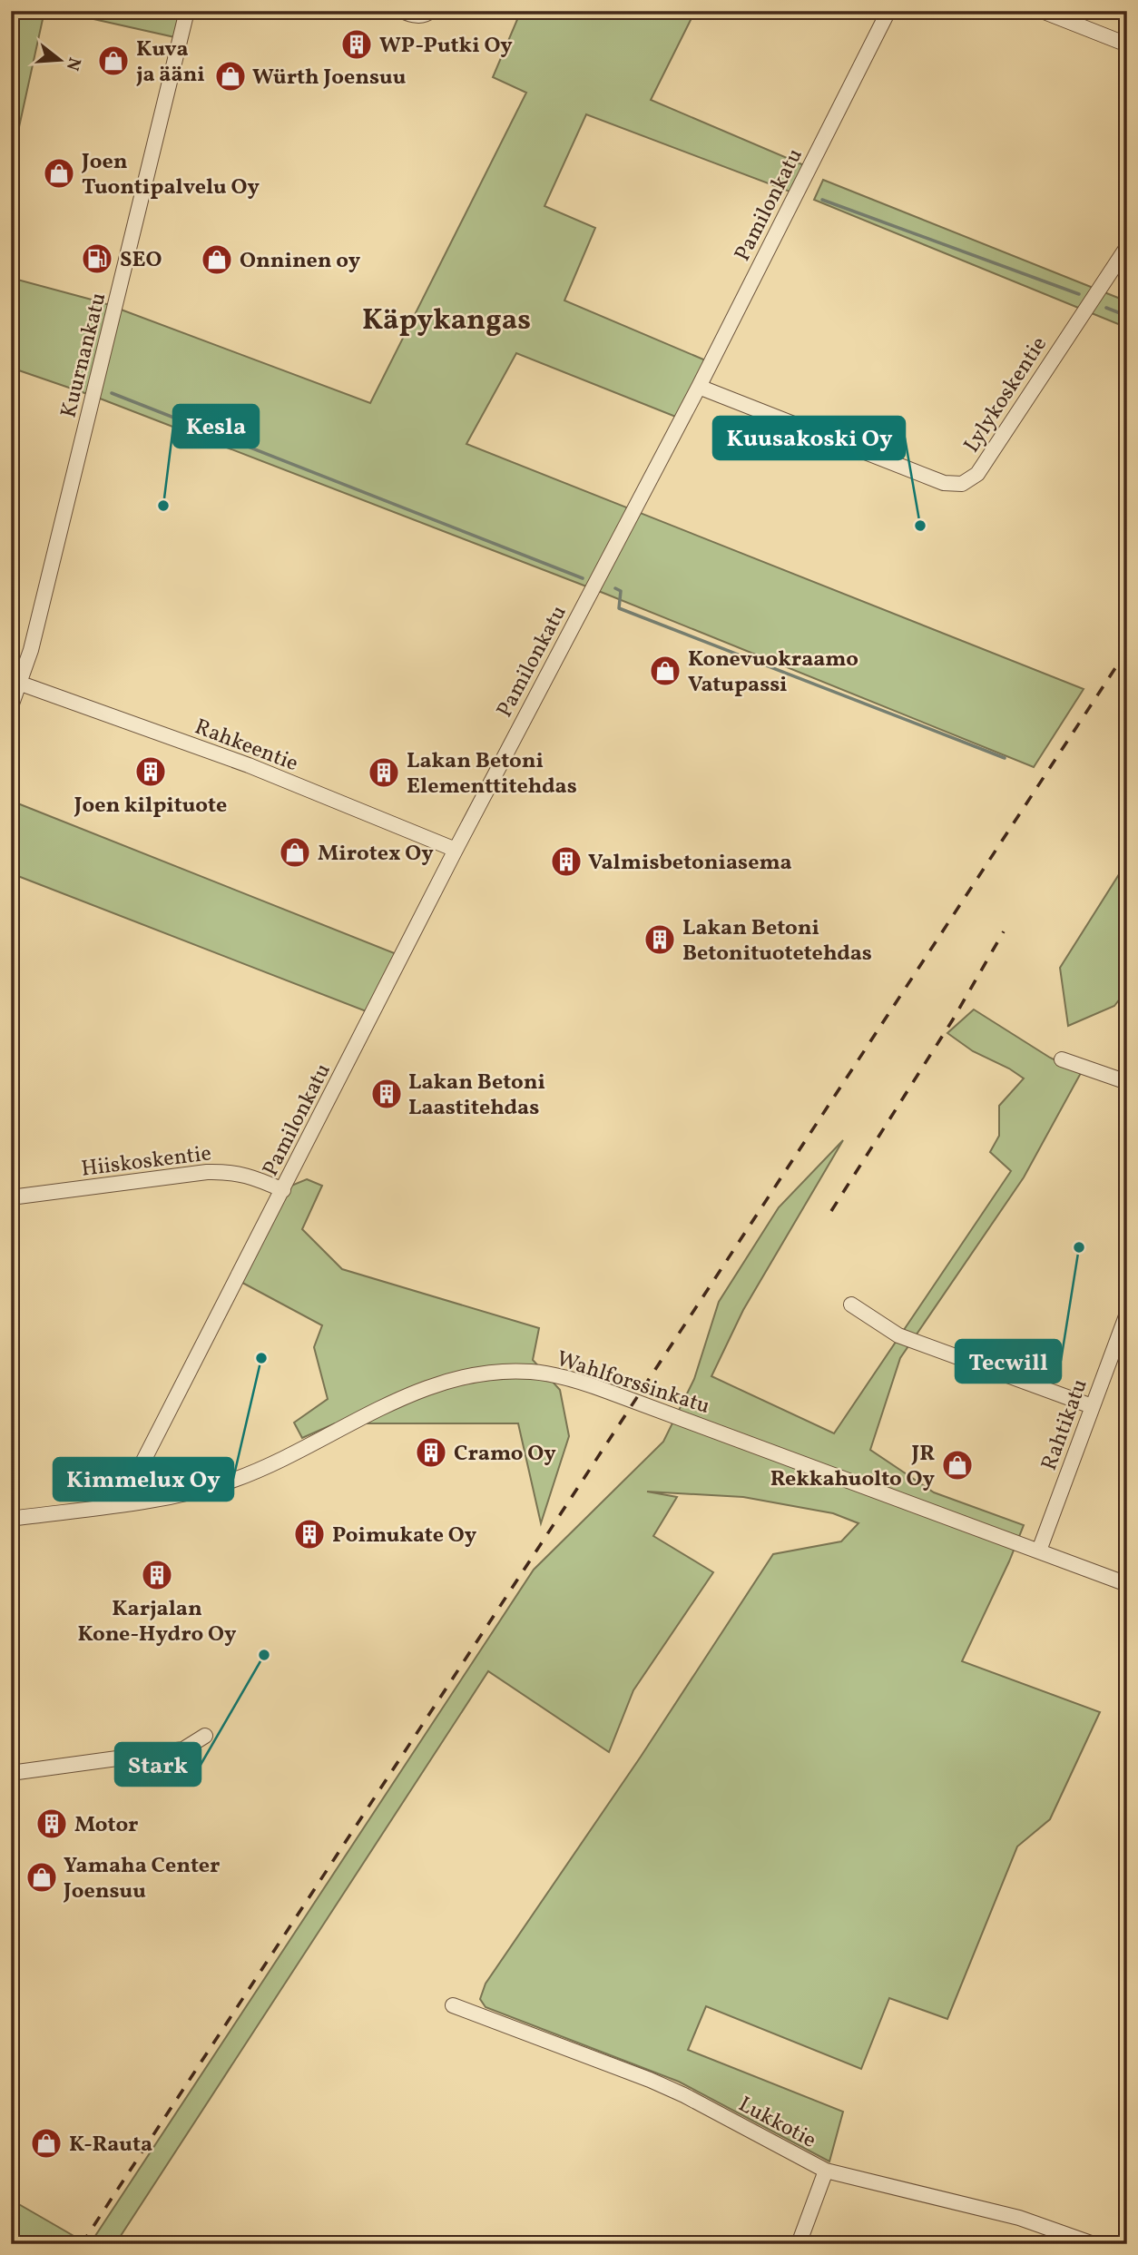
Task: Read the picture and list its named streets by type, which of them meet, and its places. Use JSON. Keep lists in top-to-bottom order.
{
  "streets": {
    "street": [
      "Pamilonkatu",
      "Kuurnankatu",
      "Lylykoskentie",
      "Rahkeentie",
      "Hiiskoskentie",
      "Wahlforssinkatu",
      "Rahtikatu",
      "Lukkotie"
    ]
  },
  "crossings": [
    ["Pamilonkatu", "Lylykoskentie"],
    ["Pamilonkatu", "Rahkeentie"],
    ["Pamilonkatu", "Hiiskoskentie"],
    ["Pamilonkatu", "Wahlforssinkatu"],
    ["Kuurnankatu", "Rahkeentie"],
    ["Wahlforssinkatu", "Rahtikatu"]
  ],
  "districts": ["Käpykangas"],
  "places": {
    "building": [
      "WP-Putki Oy",
      "Joen kilpituote",
      "Lakan Betoni Elementtitehdas",
      "Valmisbetoniasema",
      "Lakan Betoni Betonituotetehdas",
      "Lakan Betoni Laastitehdas",
      "Cramo Oy",
      "Poimukate Oy",
      "Karjalan Kone-Hydro Oy",
      "Motor"
    ],
    "shop": [
      "Kuva ja ääni",
      "Würth Joensuu",
      "Joen Tuontipalvelu Oy",
      "Onninen oy",
      "Konevuokraamo Vatupassi",
      "Mirotex Oy",
      "JR Rekkahuolto Oy",
      "Yamaha Center Joensuu",
      "K-Rauta"
    ],
    "fuel station": ["SEO"],
    "other": [
      "Kesla",
      "Kuusakoski Oy",
      "Tecwill",
      "Kimmelux Oy",
      "Stark"
    ]
  },
  "north": "right"
}
